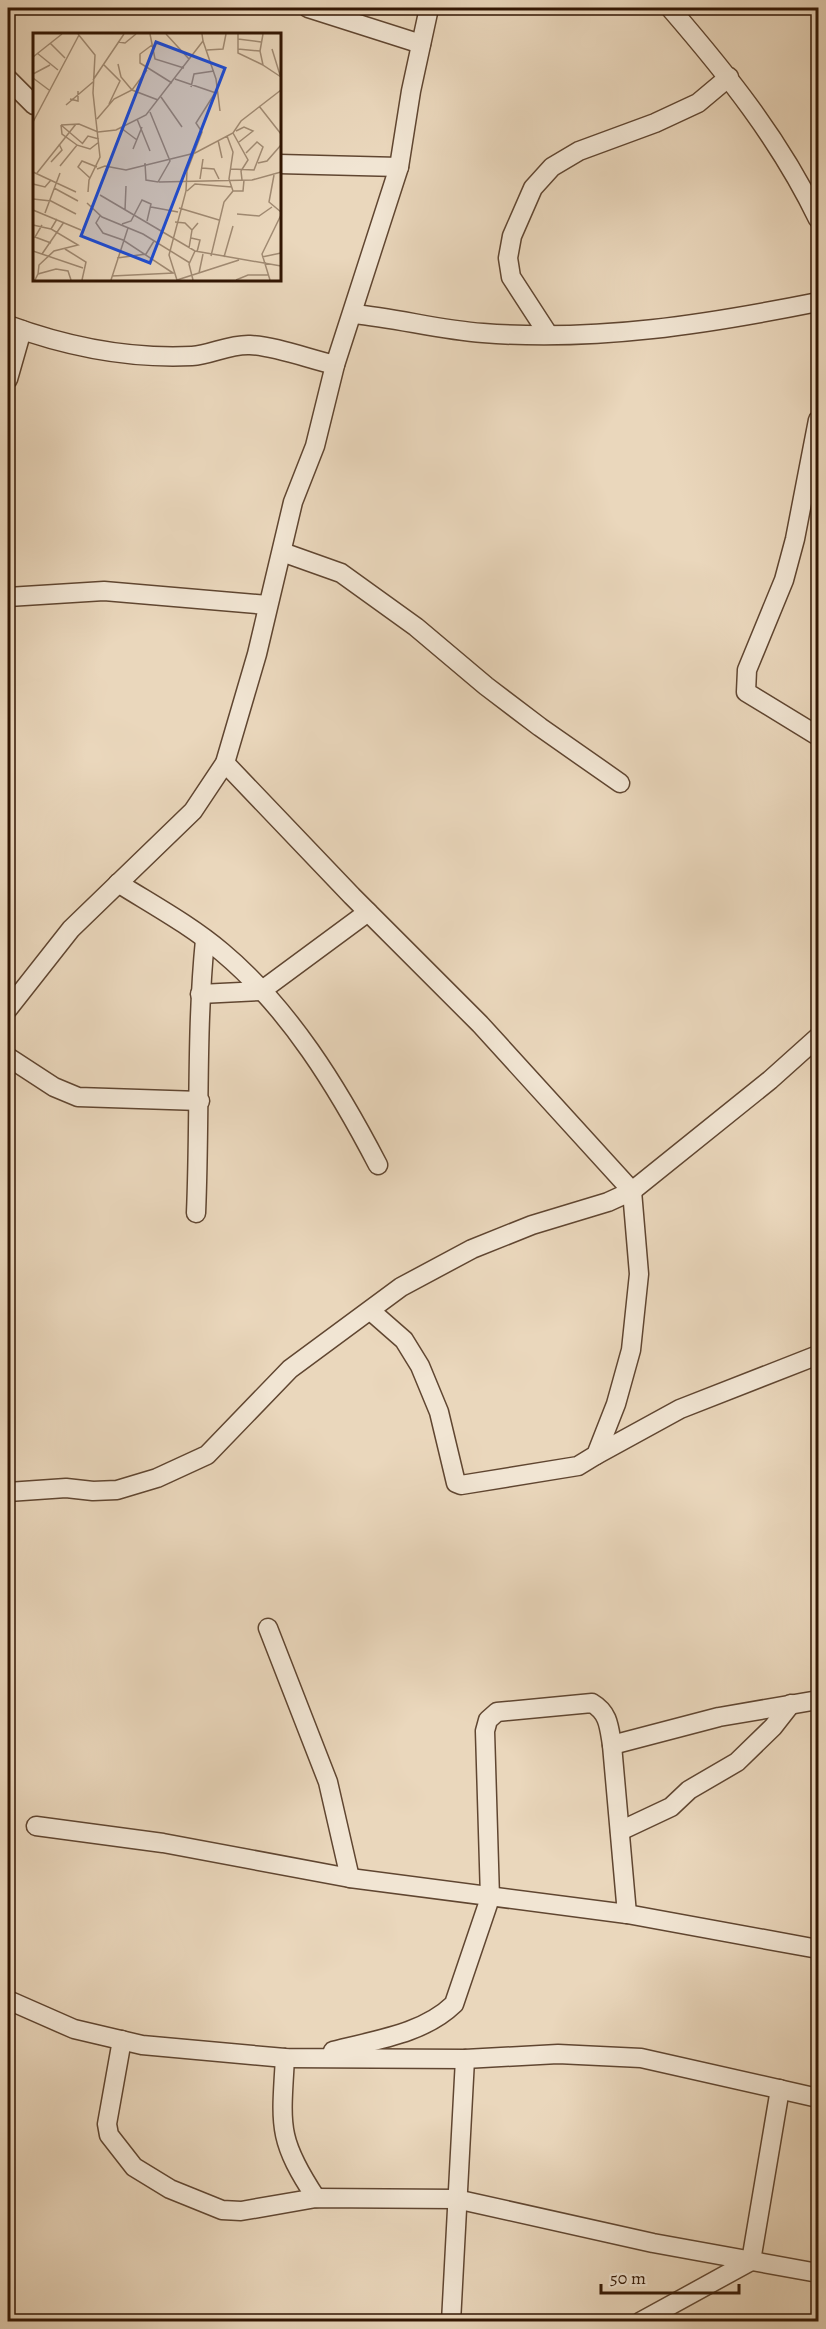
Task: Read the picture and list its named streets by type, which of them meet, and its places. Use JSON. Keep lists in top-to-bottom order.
{
  "scale_bar": "50 m"
}
